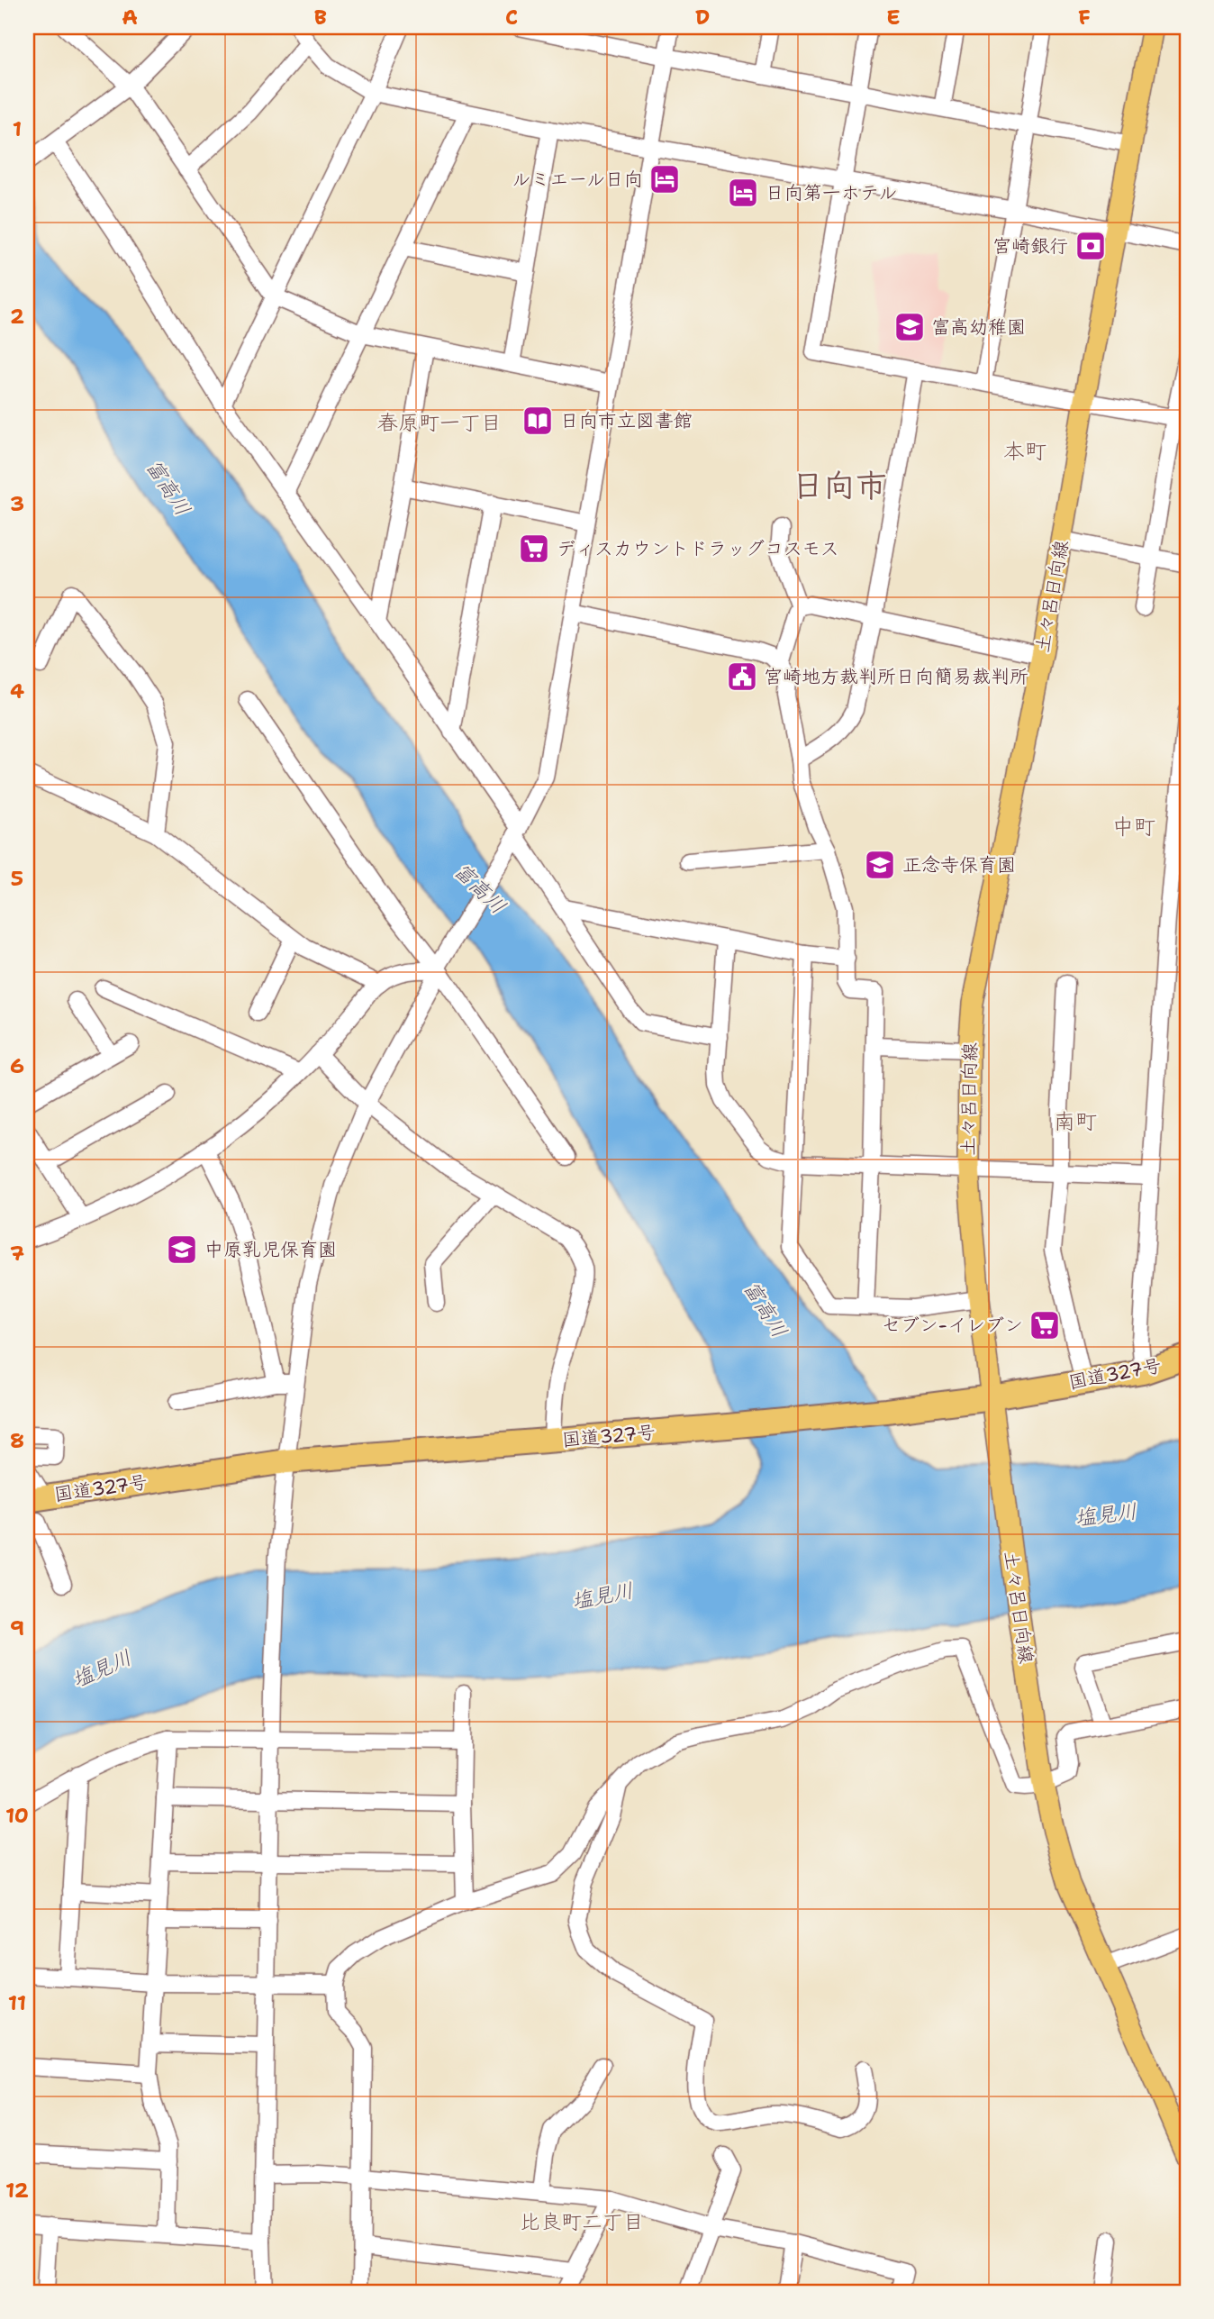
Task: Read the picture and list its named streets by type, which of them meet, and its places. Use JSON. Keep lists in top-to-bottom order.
{
  "streets": {
    "highway": ["国道327号"],
    "main road": ["土々呂日向線"]
  },
  "crossings": [
    ["土々呂日向線", "国道327号"]
  ],
  "districts": [
    "春原町一丁目",
    "本町",
    "日向市",
    "中町",
    "南町",
    "比良町二丁目"
  ],
  "water": ["富高川", "塩見川"],
  "places": {
    "hotel": ["ルミエール日向", "日向第一ホテル"],
    "bank": ["宮崎銀行"],
    "school or university": ["富高幼稚園", "正念寺保育園", "中原乳児保育園"],
    "library": ["日向市立図書館"],
    "supermarket": ["ディスカウントドラッグコスモス", "セブン-イレブン"],
    "public building": ["宮崎地方裁判所日向簡易裁判所"]
  },
  "grid": {
    "columns": [
      "A",
      "B",
      "C",
      "D",
      "E",
      "F"
    ],
    "rows": [
      "1",
      "2",
      "3",
      "4",
      "5",
      "6",
      "7",
      "8",
      "9",
      "10",
      "11",
      "12"
    ]
  }
}
